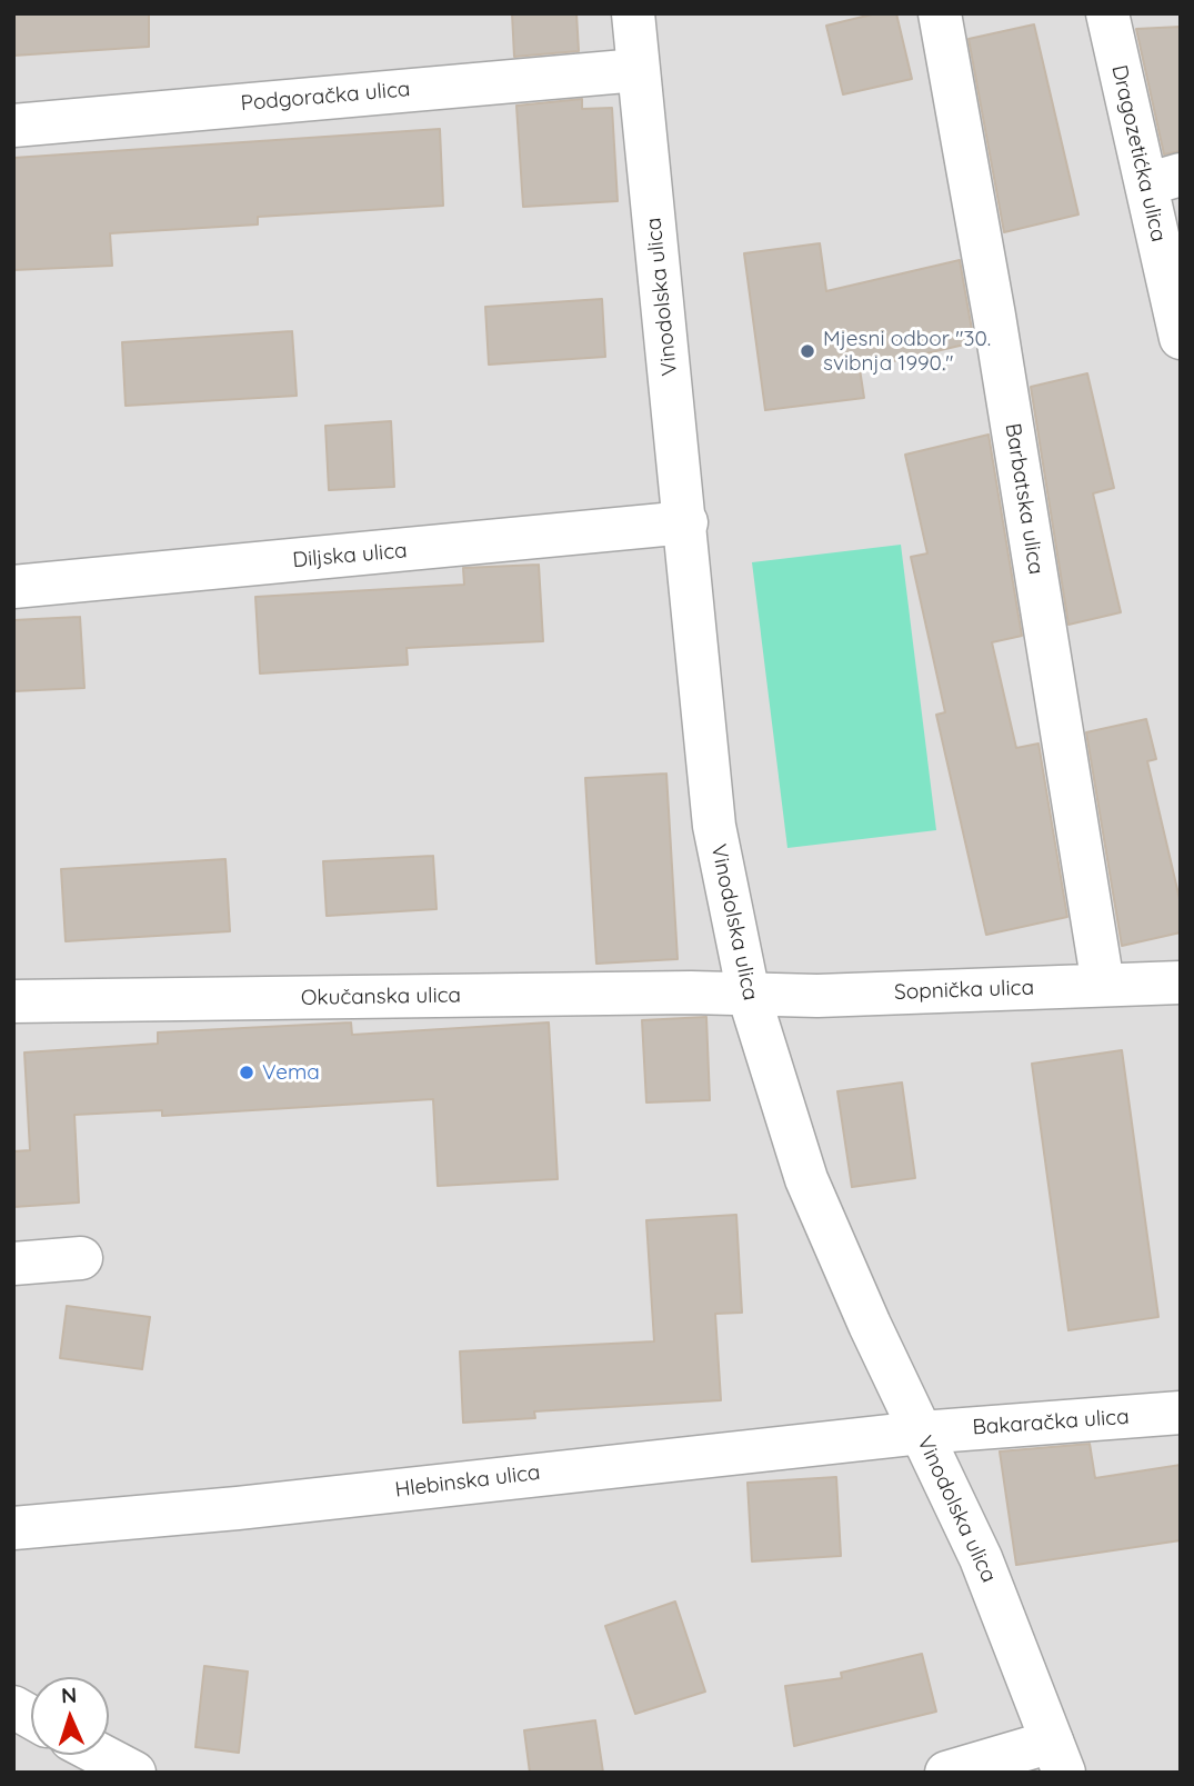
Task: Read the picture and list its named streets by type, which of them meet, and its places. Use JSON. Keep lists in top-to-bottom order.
{
  "streets": {
    "street": [
      "Podgoračka ulica",
      "Dragozetićka ulica",
      "Vinodolska ulica",
      "Barbatska ulica",
      "Diljska ulica",
      "Sopnička ulica",
      "Okučanska ulica",
      "Bakaračka ulica",
      "Hlebinska ulica"
    ]
  },
  "crossings": [
    ["Podgoračka ulica", "Vinodolska ulica"],
    ["Vinodolska ulica", "Diljska ulica"],
    ["Vinodolska ulica", "Sopnička ulica"],
    ["Vinodolska ulica", "Okučanska ulica"],
    ["Vinodolska ulica", "Bakaračka ulica"],
    ["Vinodolska ulica", "Hlebinska ulica"],
    ["Barbatska ulica", "Sopnička ulica"],
    ["Sopnička ulica", "Okučanska ulica"],
    ["Bakaračka ulica", "Hlebinska ulica"]
  ],
  "places": ["Mjesni odbor \"30. svibnja 1990.\"", "Vema"],
  "north": "top"
}
